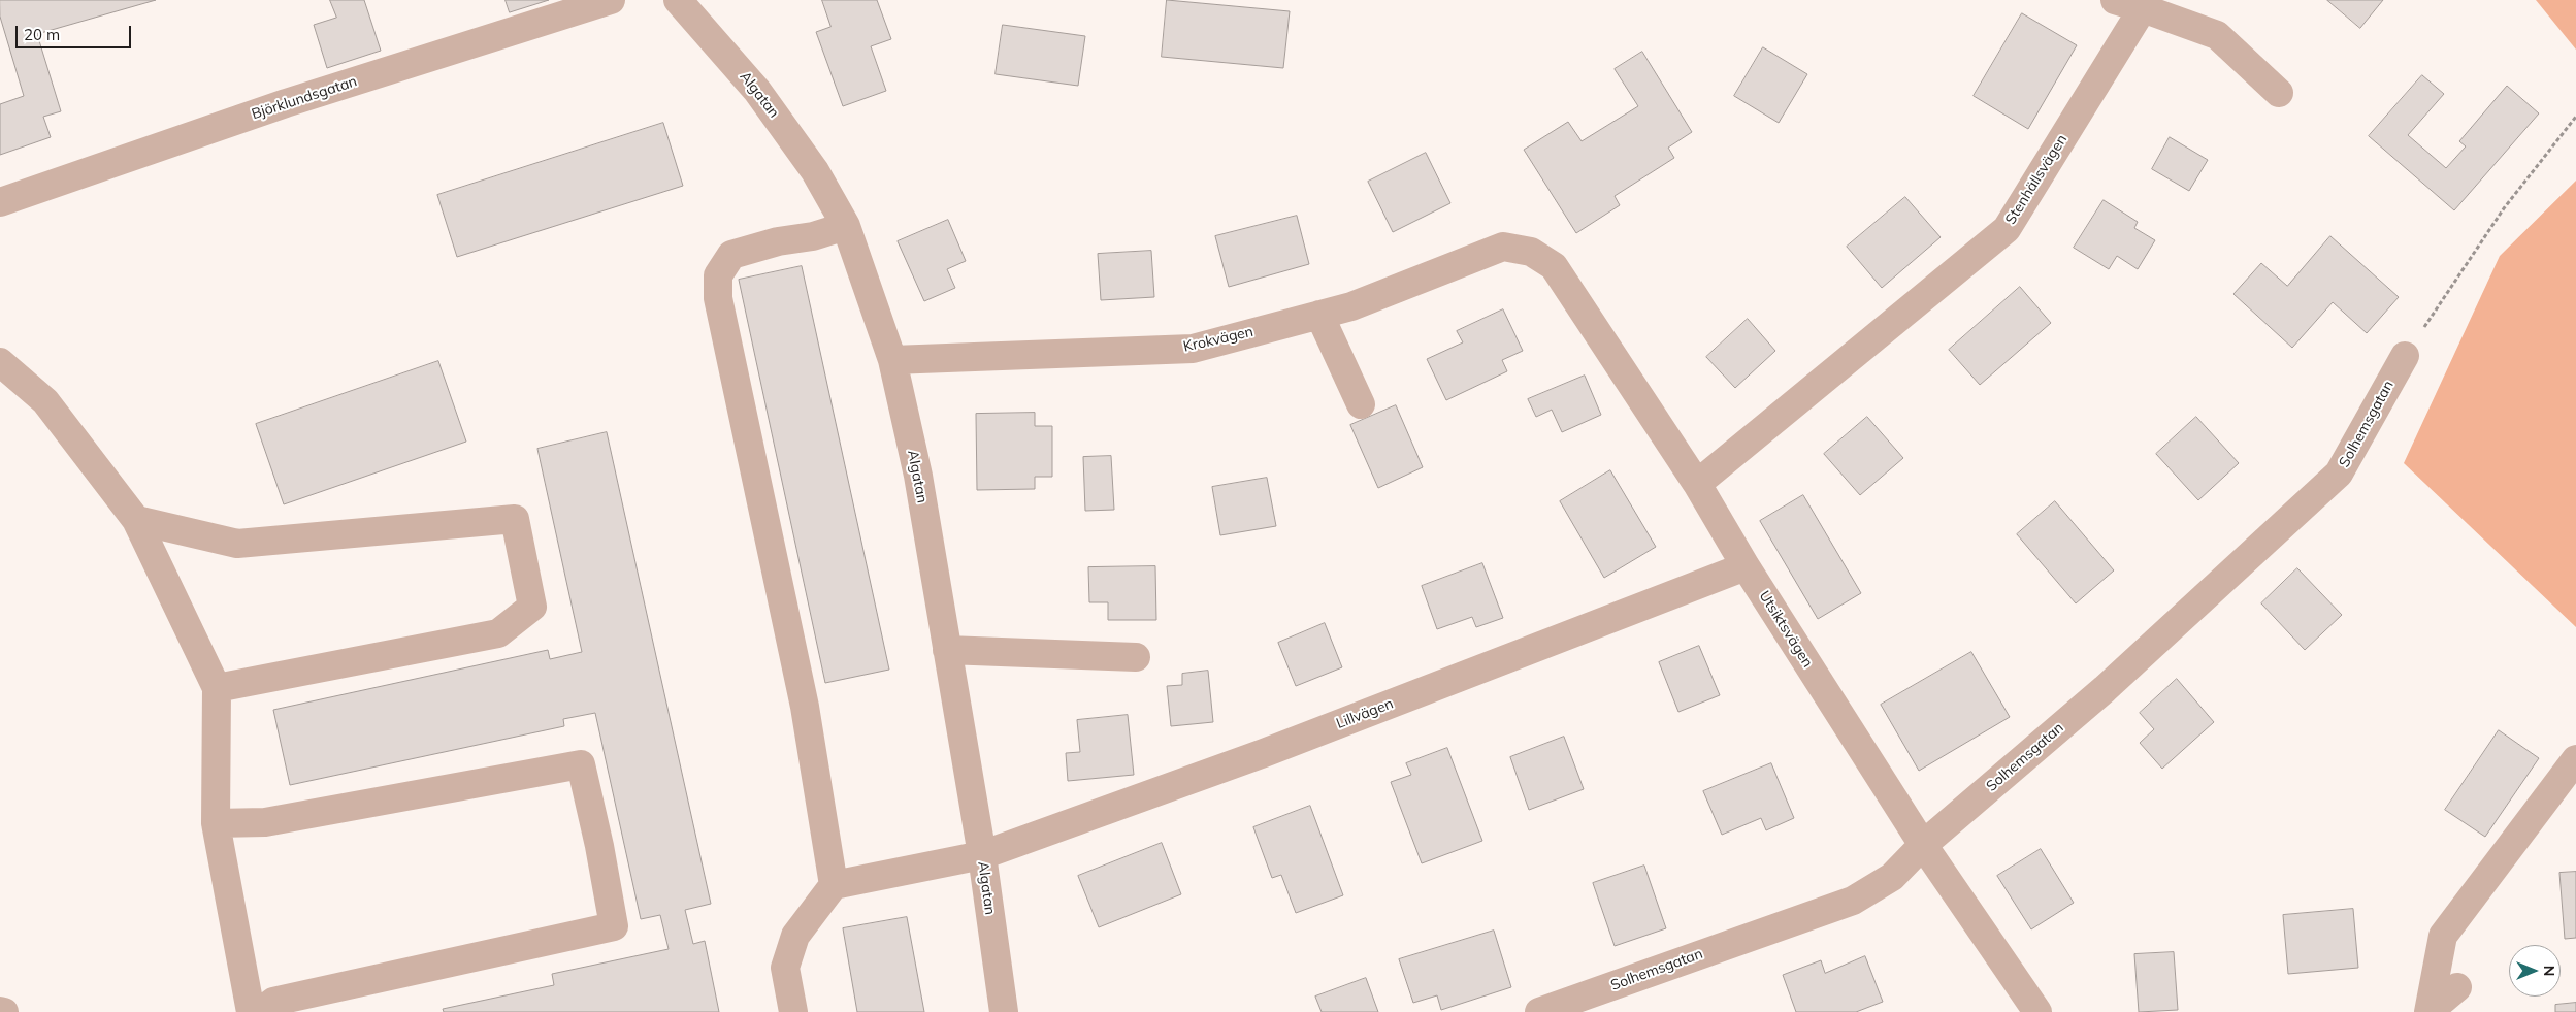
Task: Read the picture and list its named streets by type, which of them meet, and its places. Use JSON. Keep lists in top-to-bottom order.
{
  "streets": {
    "street": [
      "Algatan",
      "Björklundsgatan",
      "Stenhällsvägen",
      "Krokvägen",
      "Solhemsgatan",
      "Utsiktsvägen",
      "Lillvägen"
    ]
  },
  "crossings": [
    ["Algatan", "Krokvägen"],
    ["Algatan", "Lillvägen"],
    ["Stenhällsvägen", "Utsiktsvägen"],
    ["Krokvägen", "Utsiktsvägen"],
    ["Solhemsgatan", "Utsiktsvägen"],
    ["Utsiktsvägen", "Lillvägen"]
  ],
  "scale_bar": "20 m",
  "north": "right"
}
